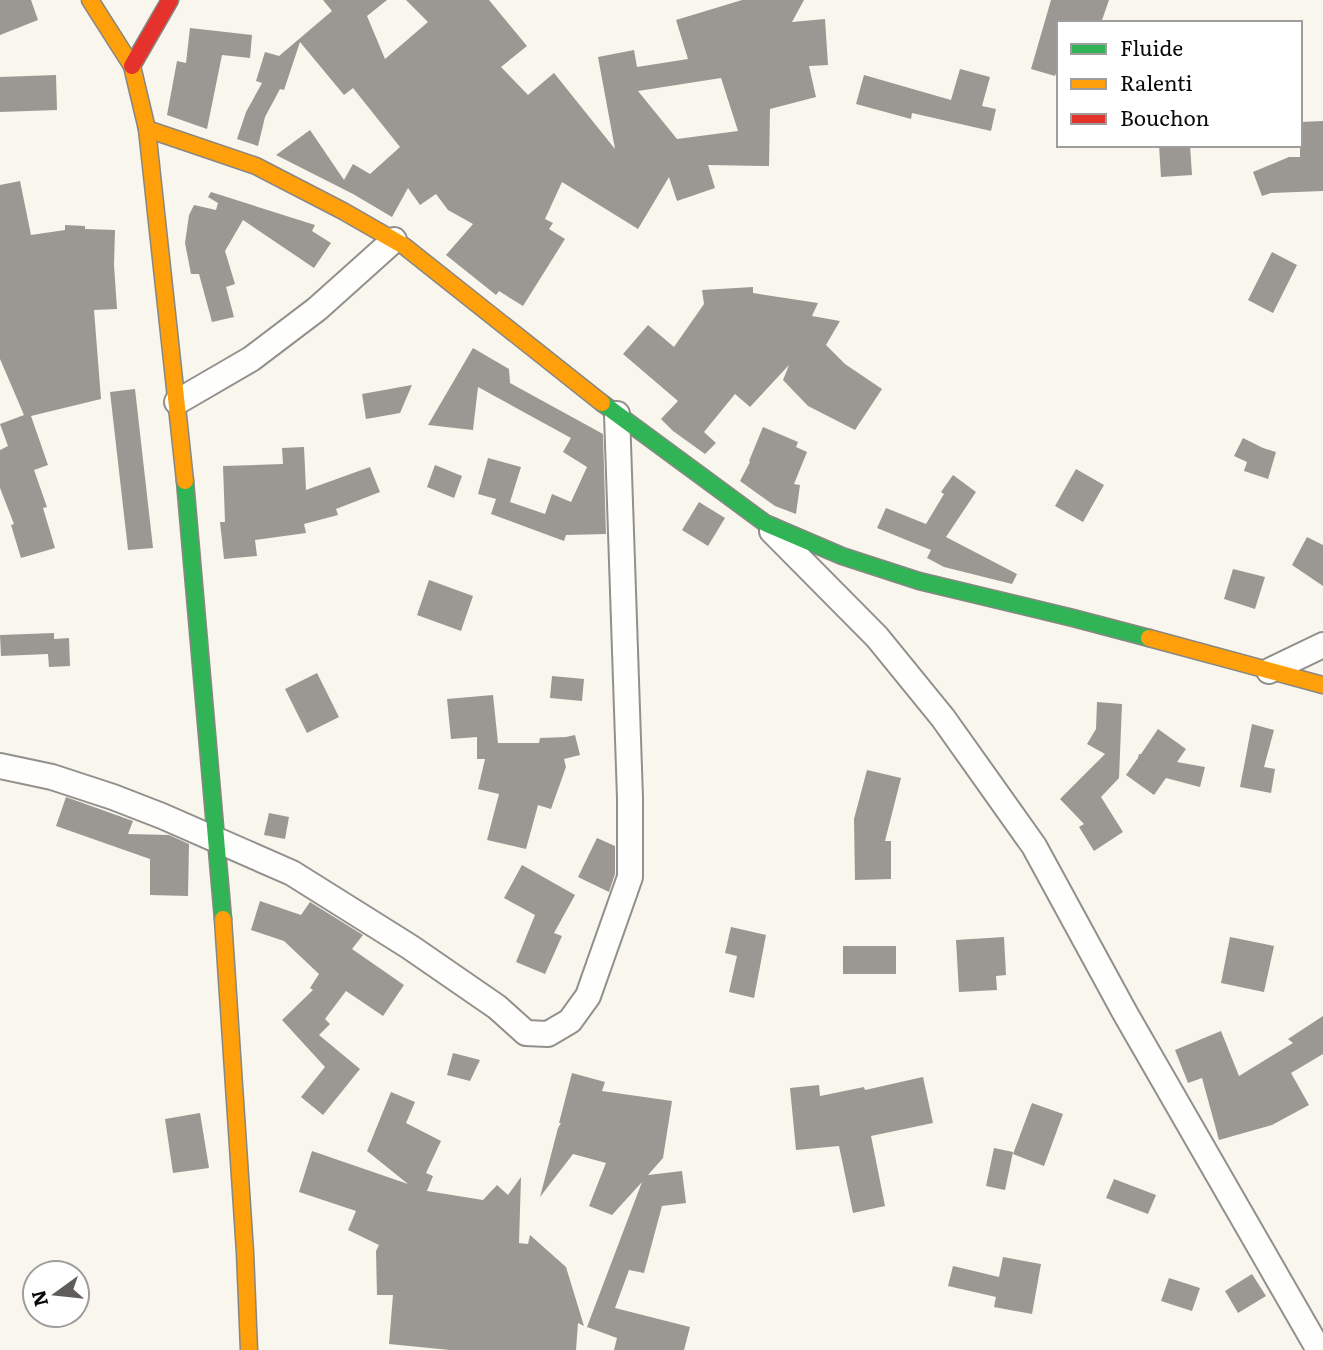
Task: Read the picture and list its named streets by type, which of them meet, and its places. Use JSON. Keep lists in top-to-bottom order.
{
  "legend": ["Fluide", "Ralenti", "Bouchon"],
  "north": "left"
}
